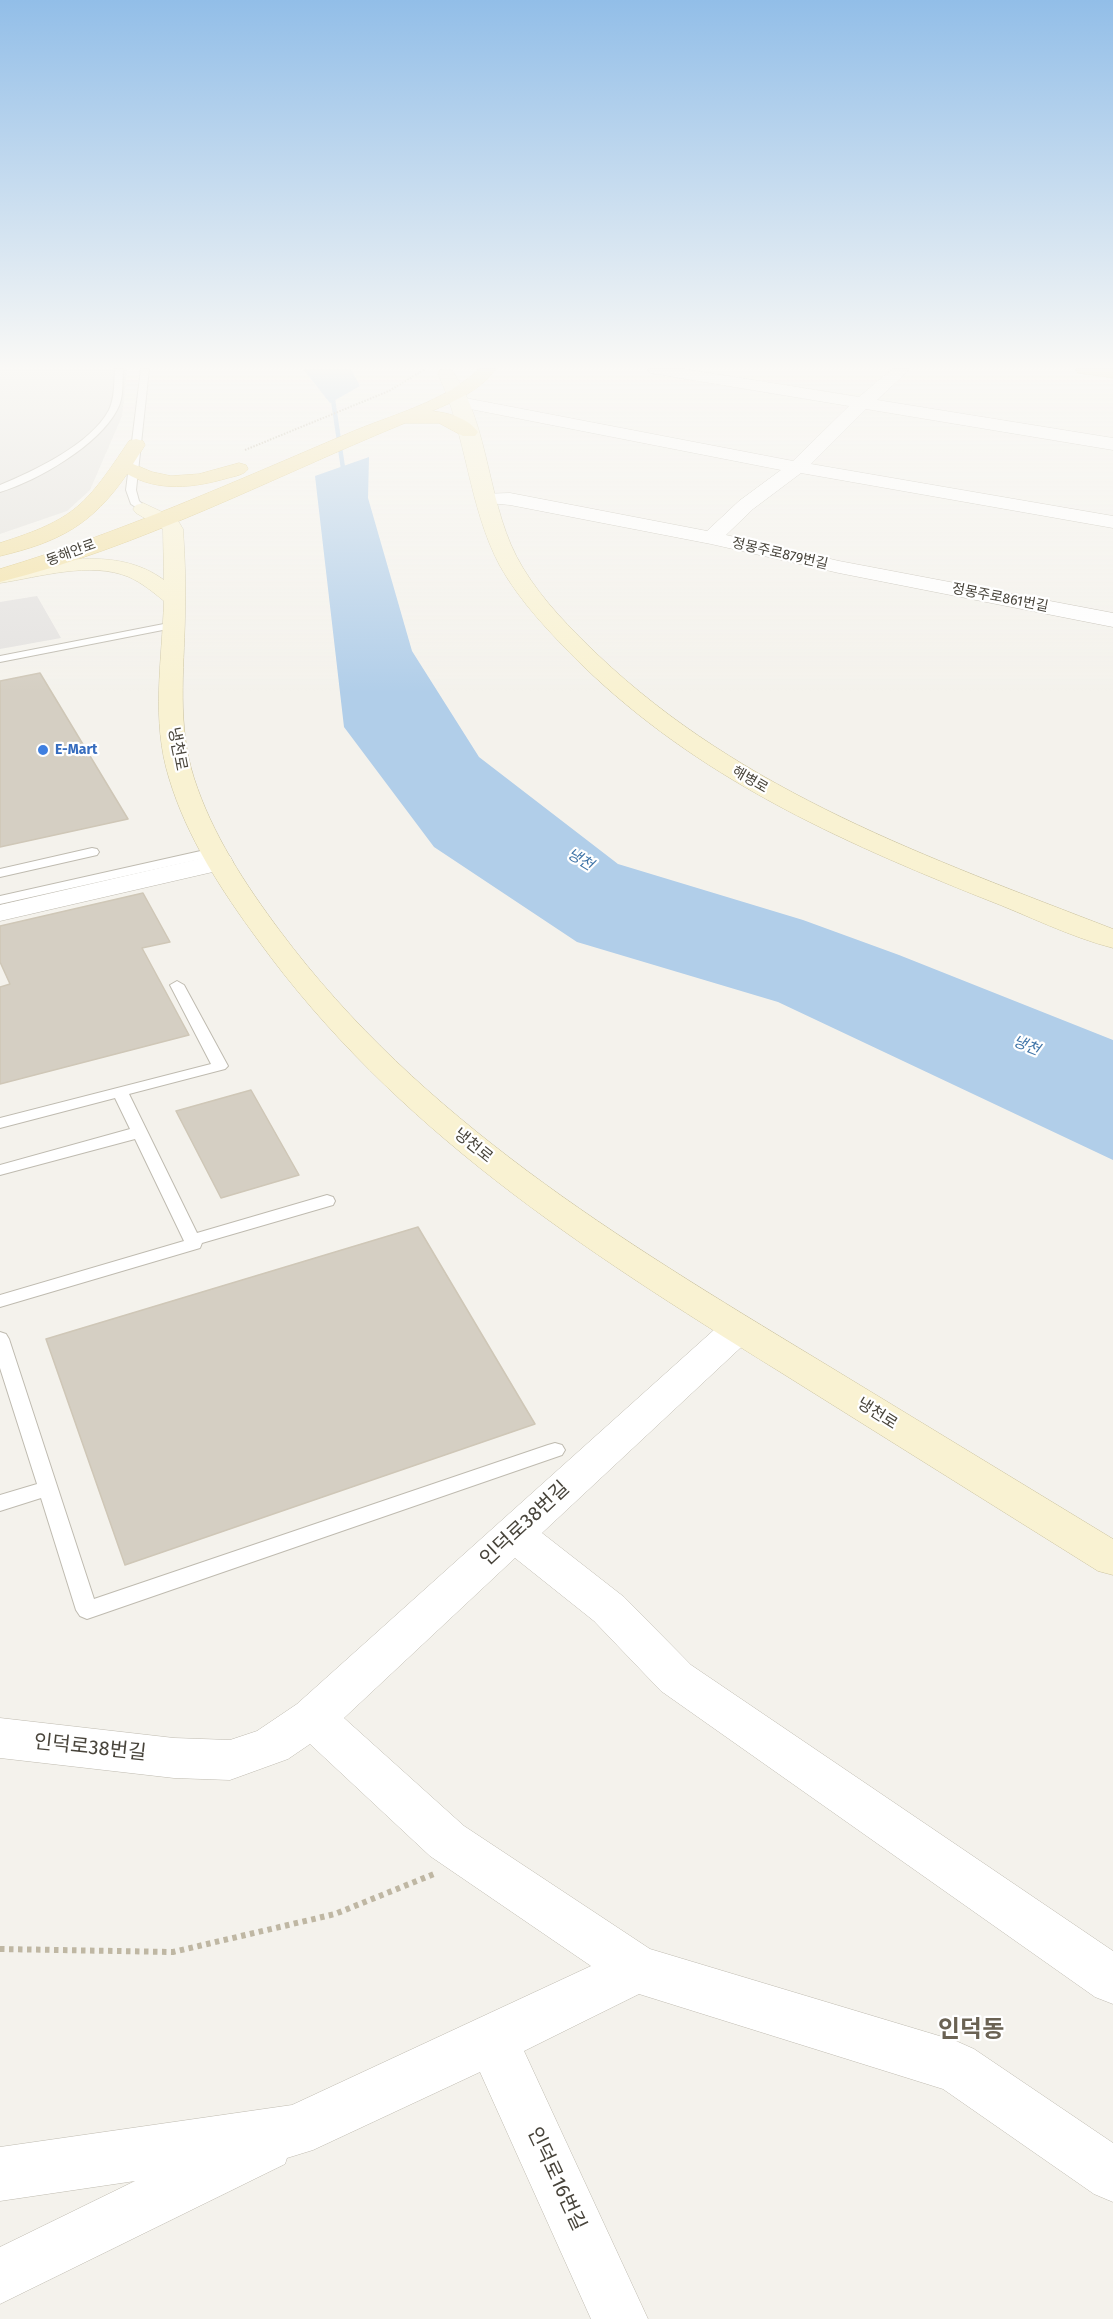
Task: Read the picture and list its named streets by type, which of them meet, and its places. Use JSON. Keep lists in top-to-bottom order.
{
  "streets": {
    "main road": ["동해안로"],
    "street": [
      "정몽주로879번길",
      "정몽주로861번길",
      "냉천로",
      "해병로",
      "인덕로38번길",
      "인덕로16번길"
    ]
  },
  "crossings": [
    ["동해안로", "냉천로"],
    ["정몽주로879번길", "정몽주로861번길"],
    ["냉천로", "인덕로38번길"]
  ],
  "districts": ["인덕동"],
  "water": ["냉천"],
  "places": ["E-Mart"]
}
